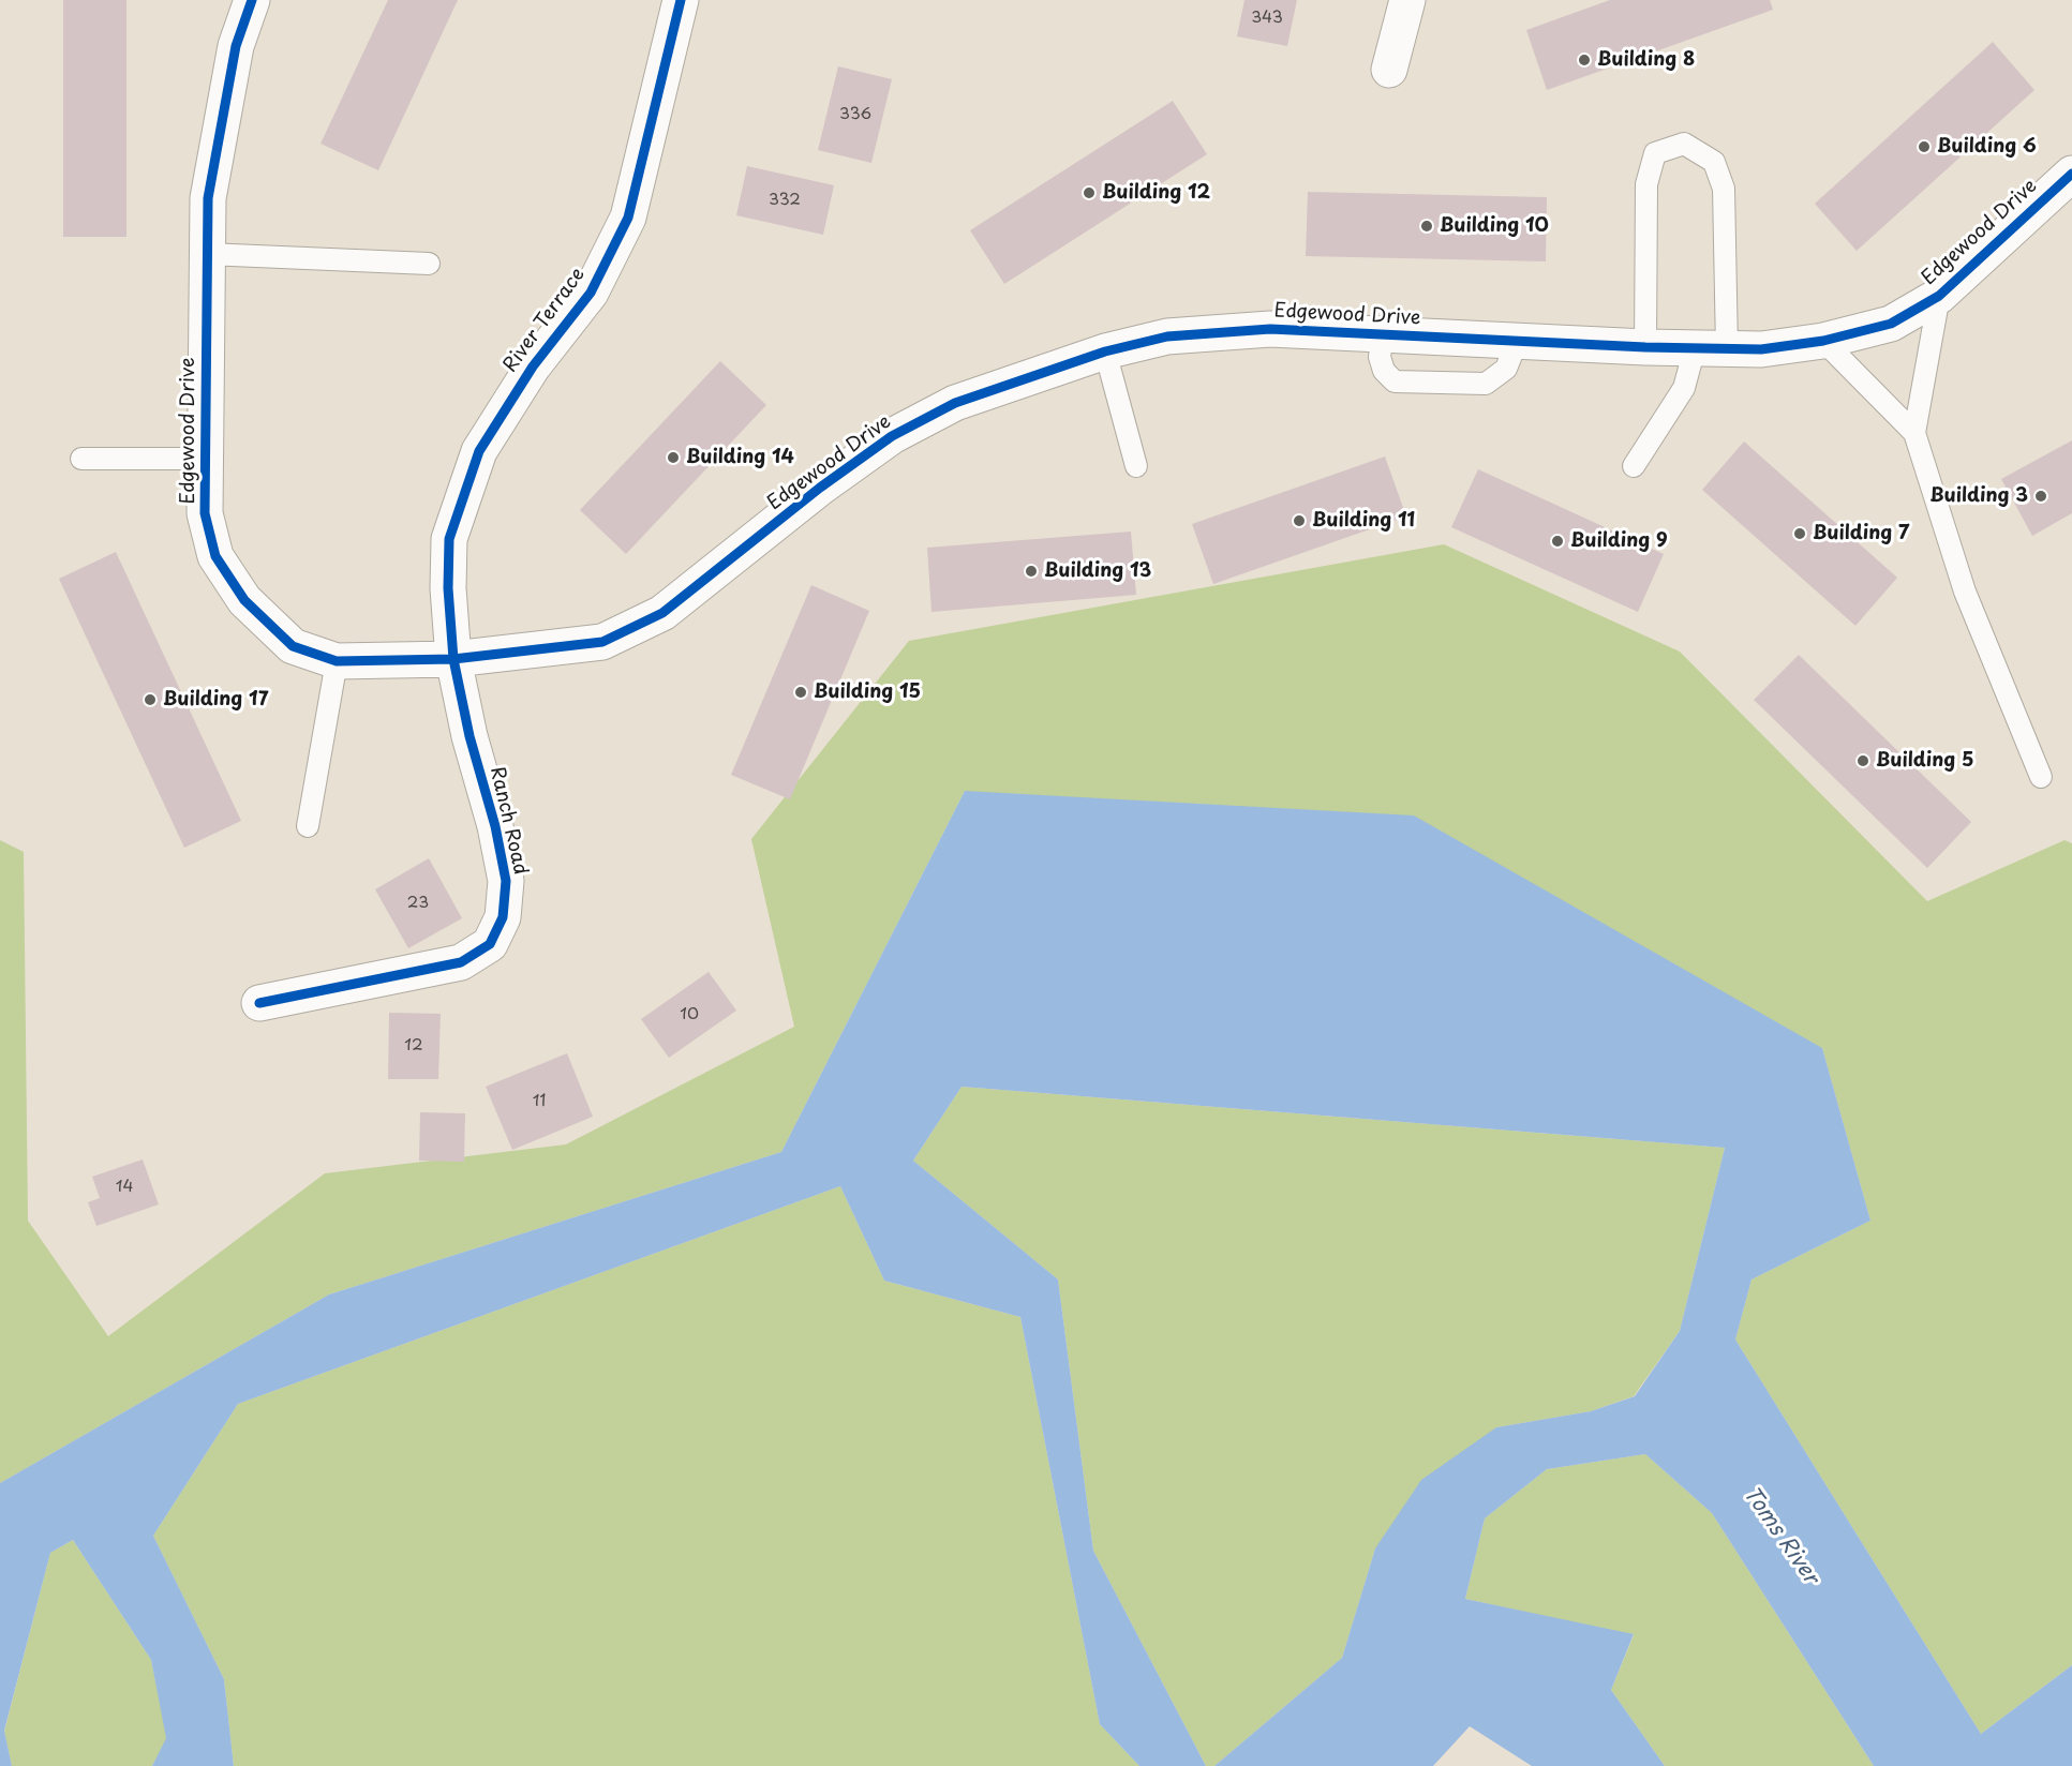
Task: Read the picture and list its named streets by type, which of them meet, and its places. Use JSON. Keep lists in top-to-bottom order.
{
  "streets": {
    "street": ["Edgewood Drive", "River Terrace", "Ranch Road"]
  },
  "crossings": [
    ["Edgewood Drive", "River Terrace"],
    ["Edgewood Drive", "Ranch Road"],
    ["River Terrace", "Ranch Road"]
  ],
  "water": ["Toms River"],
  "places": [
    "Building 8",
    "Building 6",
    "Building 12",
    "Building 10",
    "Building 14",
    "Building 3",
    "Building 11",
    "Building 7",
    "Building 9",
    "Building 13",
    "Building 15",
    "Building 17",
    "Building 5"
  ],
  "house_numbers": [
    "343",
    "336",
    "332",
    "23",
    "10",
    "12",
    "11",
    "14"
  ]
}
